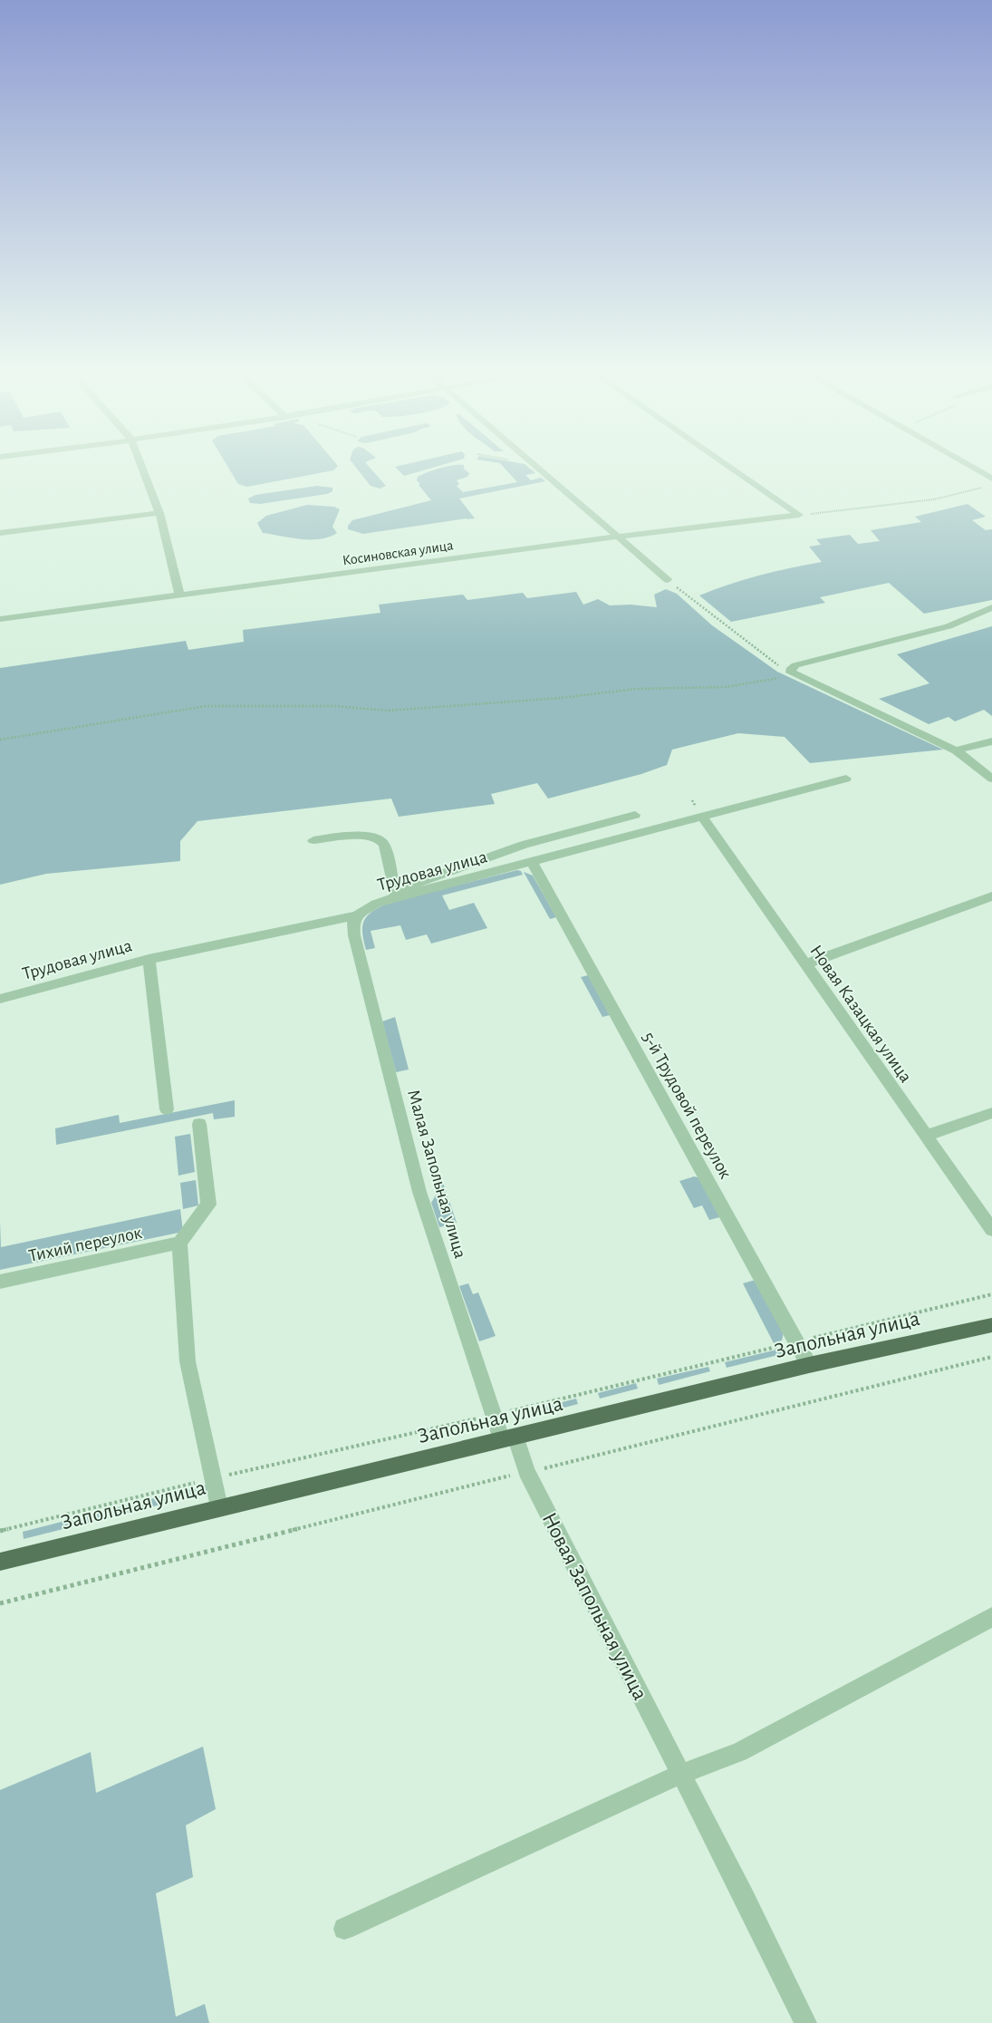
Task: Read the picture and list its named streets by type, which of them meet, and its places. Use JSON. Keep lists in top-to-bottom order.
{
  "streets": {
    "main road": ["Запольная улица"],
    "street": [
      "Косиновская улица",
      "Трудовая улица",
      "Новая Казацкая улица",
      "5-й Трудовой переулок",
      "Малая Запольная улица",
      "Тихий переулок",
      "Новая Запольная улица"
    ]
  },
  "crossings": [
    ["Трудовая улица", "Новая Казацкая улица"],
    ["Трудовая улица", "5-й Трудовой переулок"],
    ["Трудовая улица", "Малая Запольная улица"],
    ["5-й Трудовой переулок", "Запольная улица"],
    ["Малая Запольная улица", "Запольная улица"],
    ["Малая Запольная улица", "Новая Запольная улица"],
    ["Запольная улица", "Новая Запольная улица"]
  ]
}
